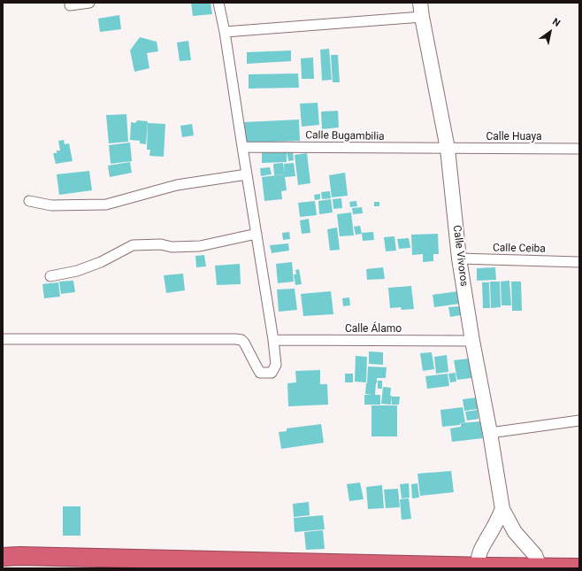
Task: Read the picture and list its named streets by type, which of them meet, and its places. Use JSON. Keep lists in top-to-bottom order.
{
  "streets": {
    "street": [
      "Calle Bugambilia",
      "Calle Huaya",
      "Calle Ceiba",
      "Calle Vivoros",
      "Calle Álamo"
    ]
  },
  "crossings": [
    ["Calle Bugambilia", "Calle Huaya"],
    ["Calle Bugambilia", "Calle Vivoros"],
    ["Calle Huaya", "Calle Vivoros"],
    ["Calle Ceiba", "Calle Vivoros"],
    ["Calle Vivoros", "Calle Álamo"]
  ],
  "north": "top right"
}
